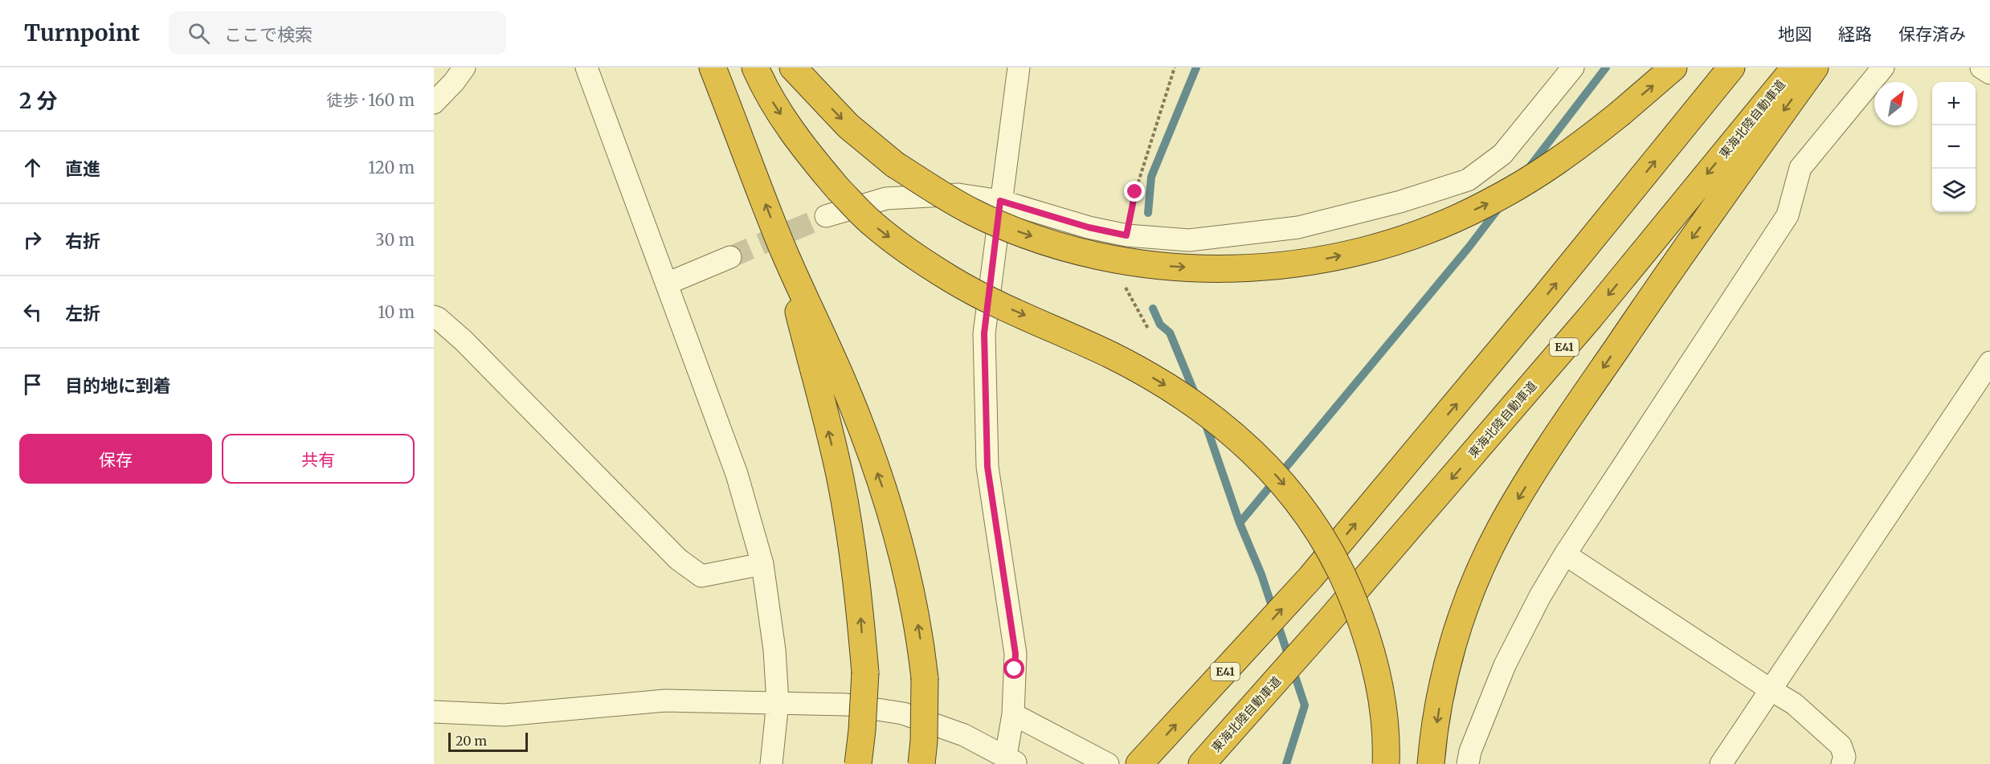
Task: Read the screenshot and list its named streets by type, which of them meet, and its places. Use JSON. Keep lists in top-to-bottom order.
{
  "streets": {
    "highway": ["東海北陸自動車道", "E41"]
  },
  "scale_bar": "20 m",
  "north": "top right",
  "page": {
    "header": "Turnpoint",
    "search": "ここで検索",
    "nav": ["地図", "経路", "保存済み"],
    "heading": ["2 分", "徒歩 · 160 m"],
    "map_buttons": ["+", "−"],
    "list": [
      ["直進", "120 m"],
      ["右折", "30 m"],
      ["左折", "10 m"],
      "目的地に到着"
    ],
    "buttons": ["保存", "共有"],
    "scale": "20 m"
  }
}
